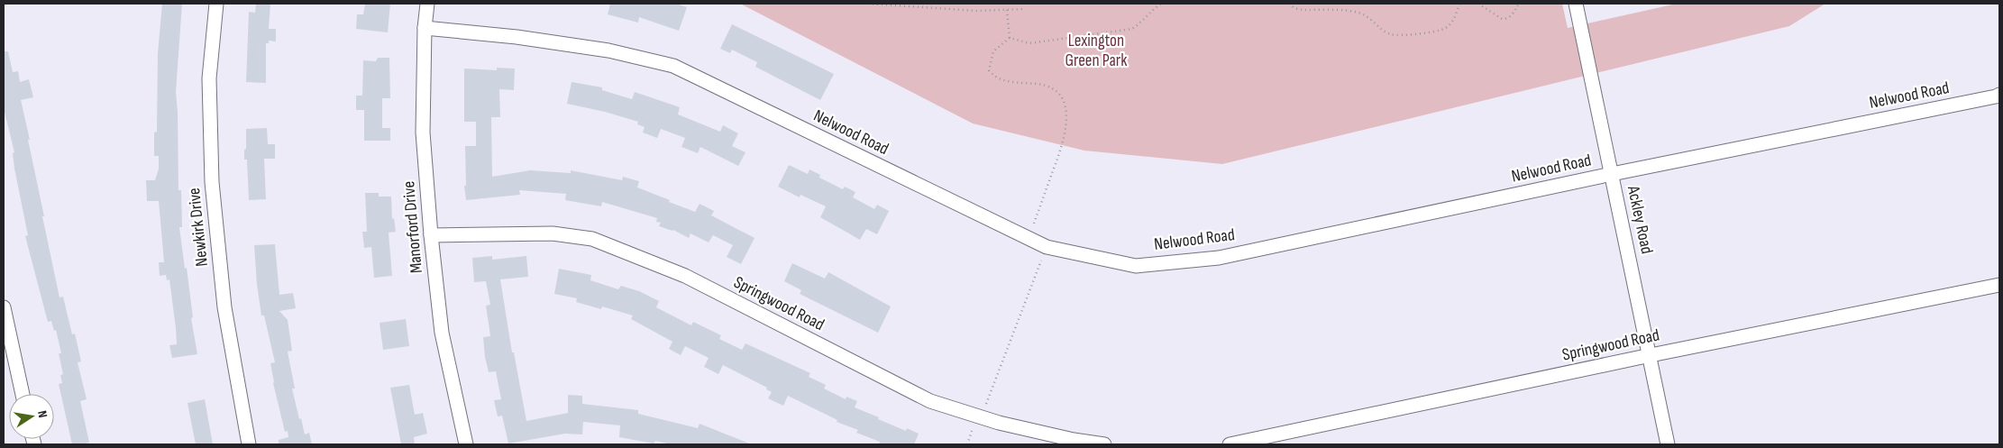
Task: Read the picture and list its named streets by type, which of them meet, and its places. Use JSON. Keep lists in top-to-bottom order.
{
  "streets": {
    "street": [
      "Nelwood Road",
      "Ackley Road",
      "Newkirk Drive",
      "Manorford Drive",
      "Springwood Road"
    ]
  },
  "crossings": [
    ["Nelwood Road", "Ackley Road"],
    ["Nelwood Road", "Manorford Drive"],
    ["Ackley Road", "Springwood Road"],
    ["Manorford Drive", "Springwood Road"]
  ],
  "parks": ["Lexington Green Park"],
  "north": "right"
}
